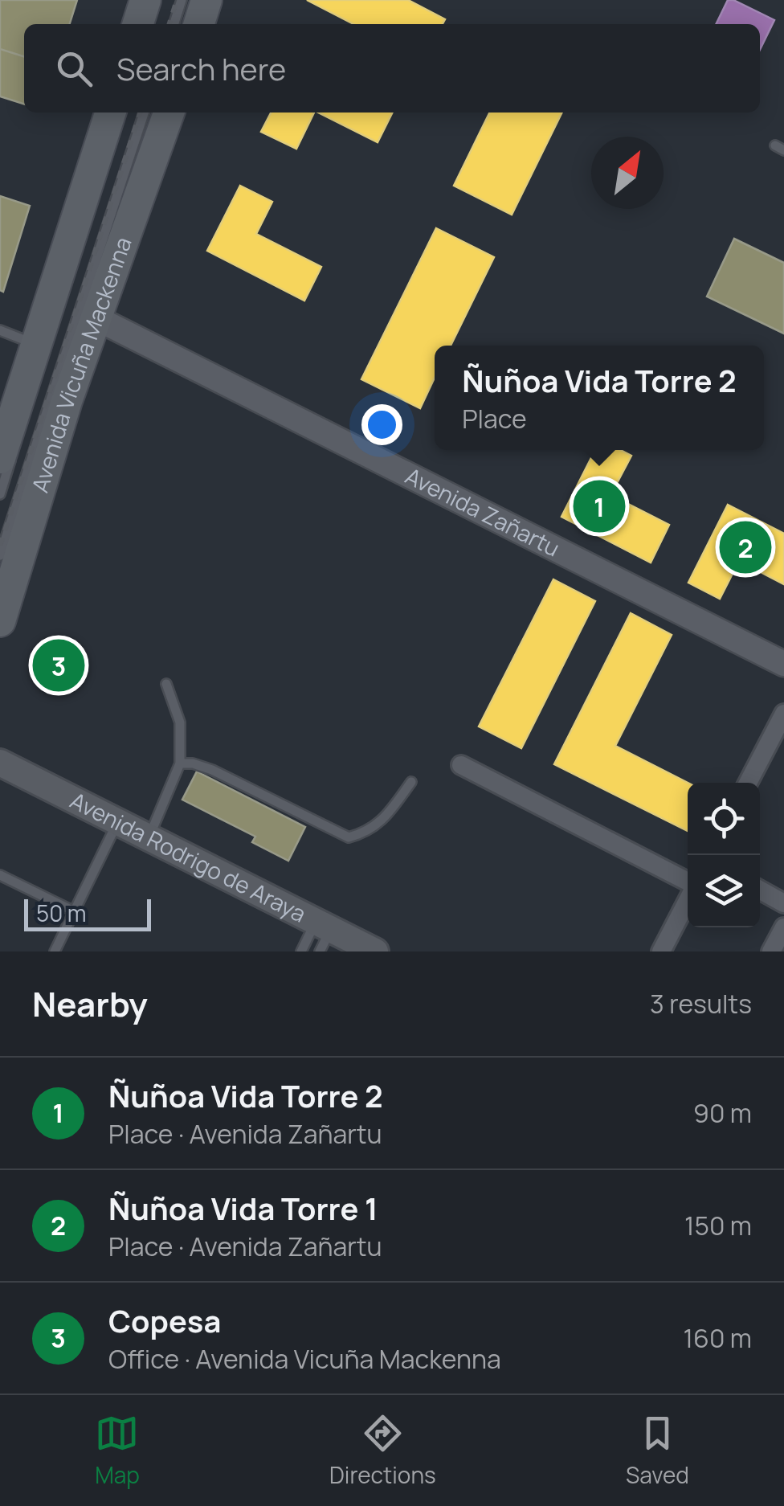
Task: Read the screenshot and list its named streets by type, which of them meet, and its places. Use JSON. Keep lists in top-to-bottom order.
{
  "streets": {
    "main road": ["Avenida Vicuña Mackenna", "Avenida Rodrigo de Araya"],
    "street": ["Avenida Zañartu"]
  },
  "crossings": [
    ["Avenida Vicuña Mackenna", "Avenida Zañartu"]
  ],
  "scale_bar": "50 m",
  "north": "top right",
  "page": {
    "search": "Search here",
    "popup": ["Ñuñoa Vida Torre 2", "Place"],
    "pins": ["1", "2", "3"],
    "scale": "50 m",
    "heading": ["Nearby", "3 results"],
    "list": [
      {
        "mark": "1",
        "name": "Ñuñoa Vida Torre 2",
        "note": "Place · Avenida Zañartu",
        "value": "90 m"
      },
      {
        "mark": "2",
        "name": "Ñuñoa Vida Torre 1",
        "note": "Place · Avenida Zañartu",
        "value": "150 m"
      },
      {
        "mark": "3",
        "name": "Copesa",
        "note": "Office · Avenida Vicuña Mackenna",
        "value": "160 m"
      }
    ],
    "nav": ["Map", "Directions", "Saved"]
  }
}
